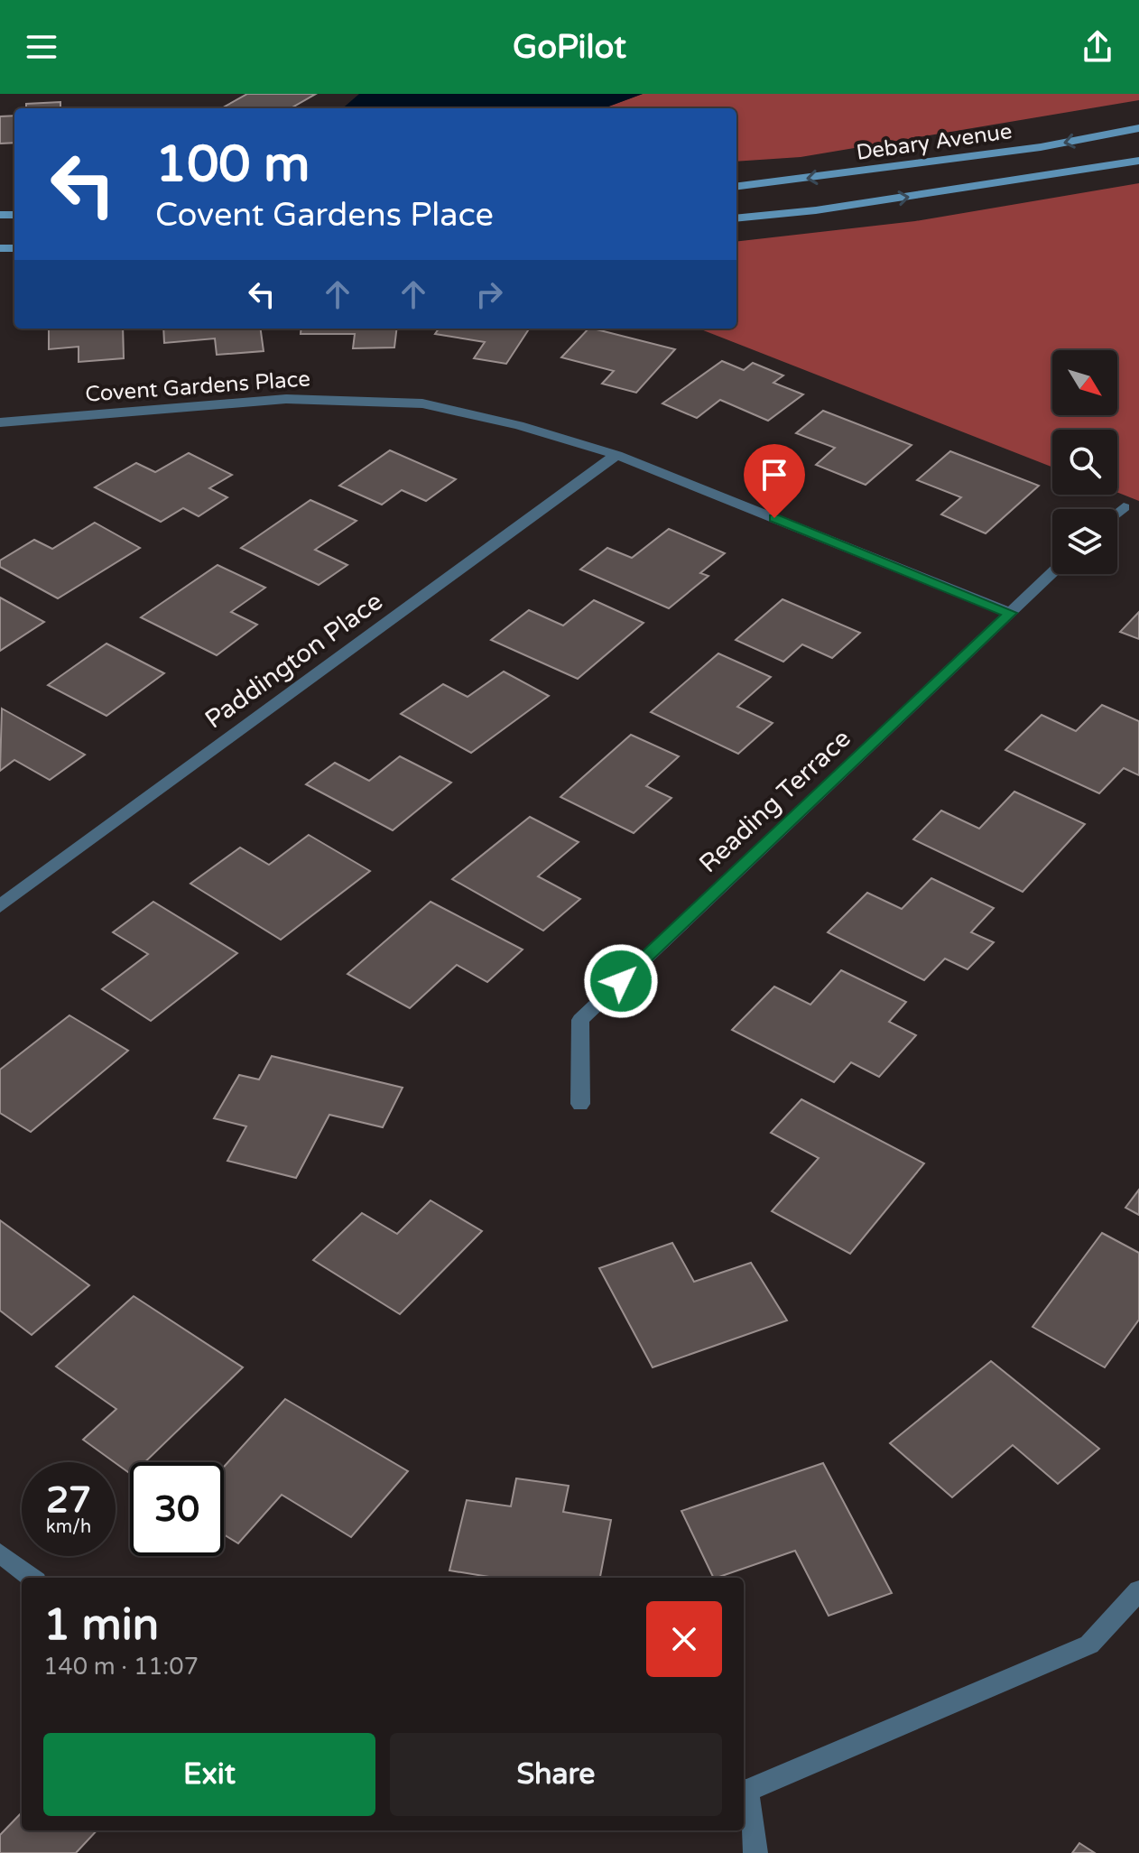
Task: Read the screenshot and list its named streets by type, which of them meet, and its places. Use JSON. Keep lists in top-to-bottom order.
{
  "streets": {
    "main road": ["Debary Avenue"],
    "street": ["Covent Gardens Place", "Paddington Place", "Reading Terrace"]
  },
  "crossings": [
    ["Covent Gardens Place", "Paddington Place"],
    ["Covent Gardens Place", "Reading Terrace"]
  ],
  "north": "bottom right",
  "page": {
    "header": "GoPilot",
    "turn": ["100 m", "Covent Gardens Place"],
    "speed": "27 km/h",
    "limit": "30",
    "heading": ["1 min", "140 m · 11:07"],
    "buttons": ["Exit", "Share"]
  }
}
